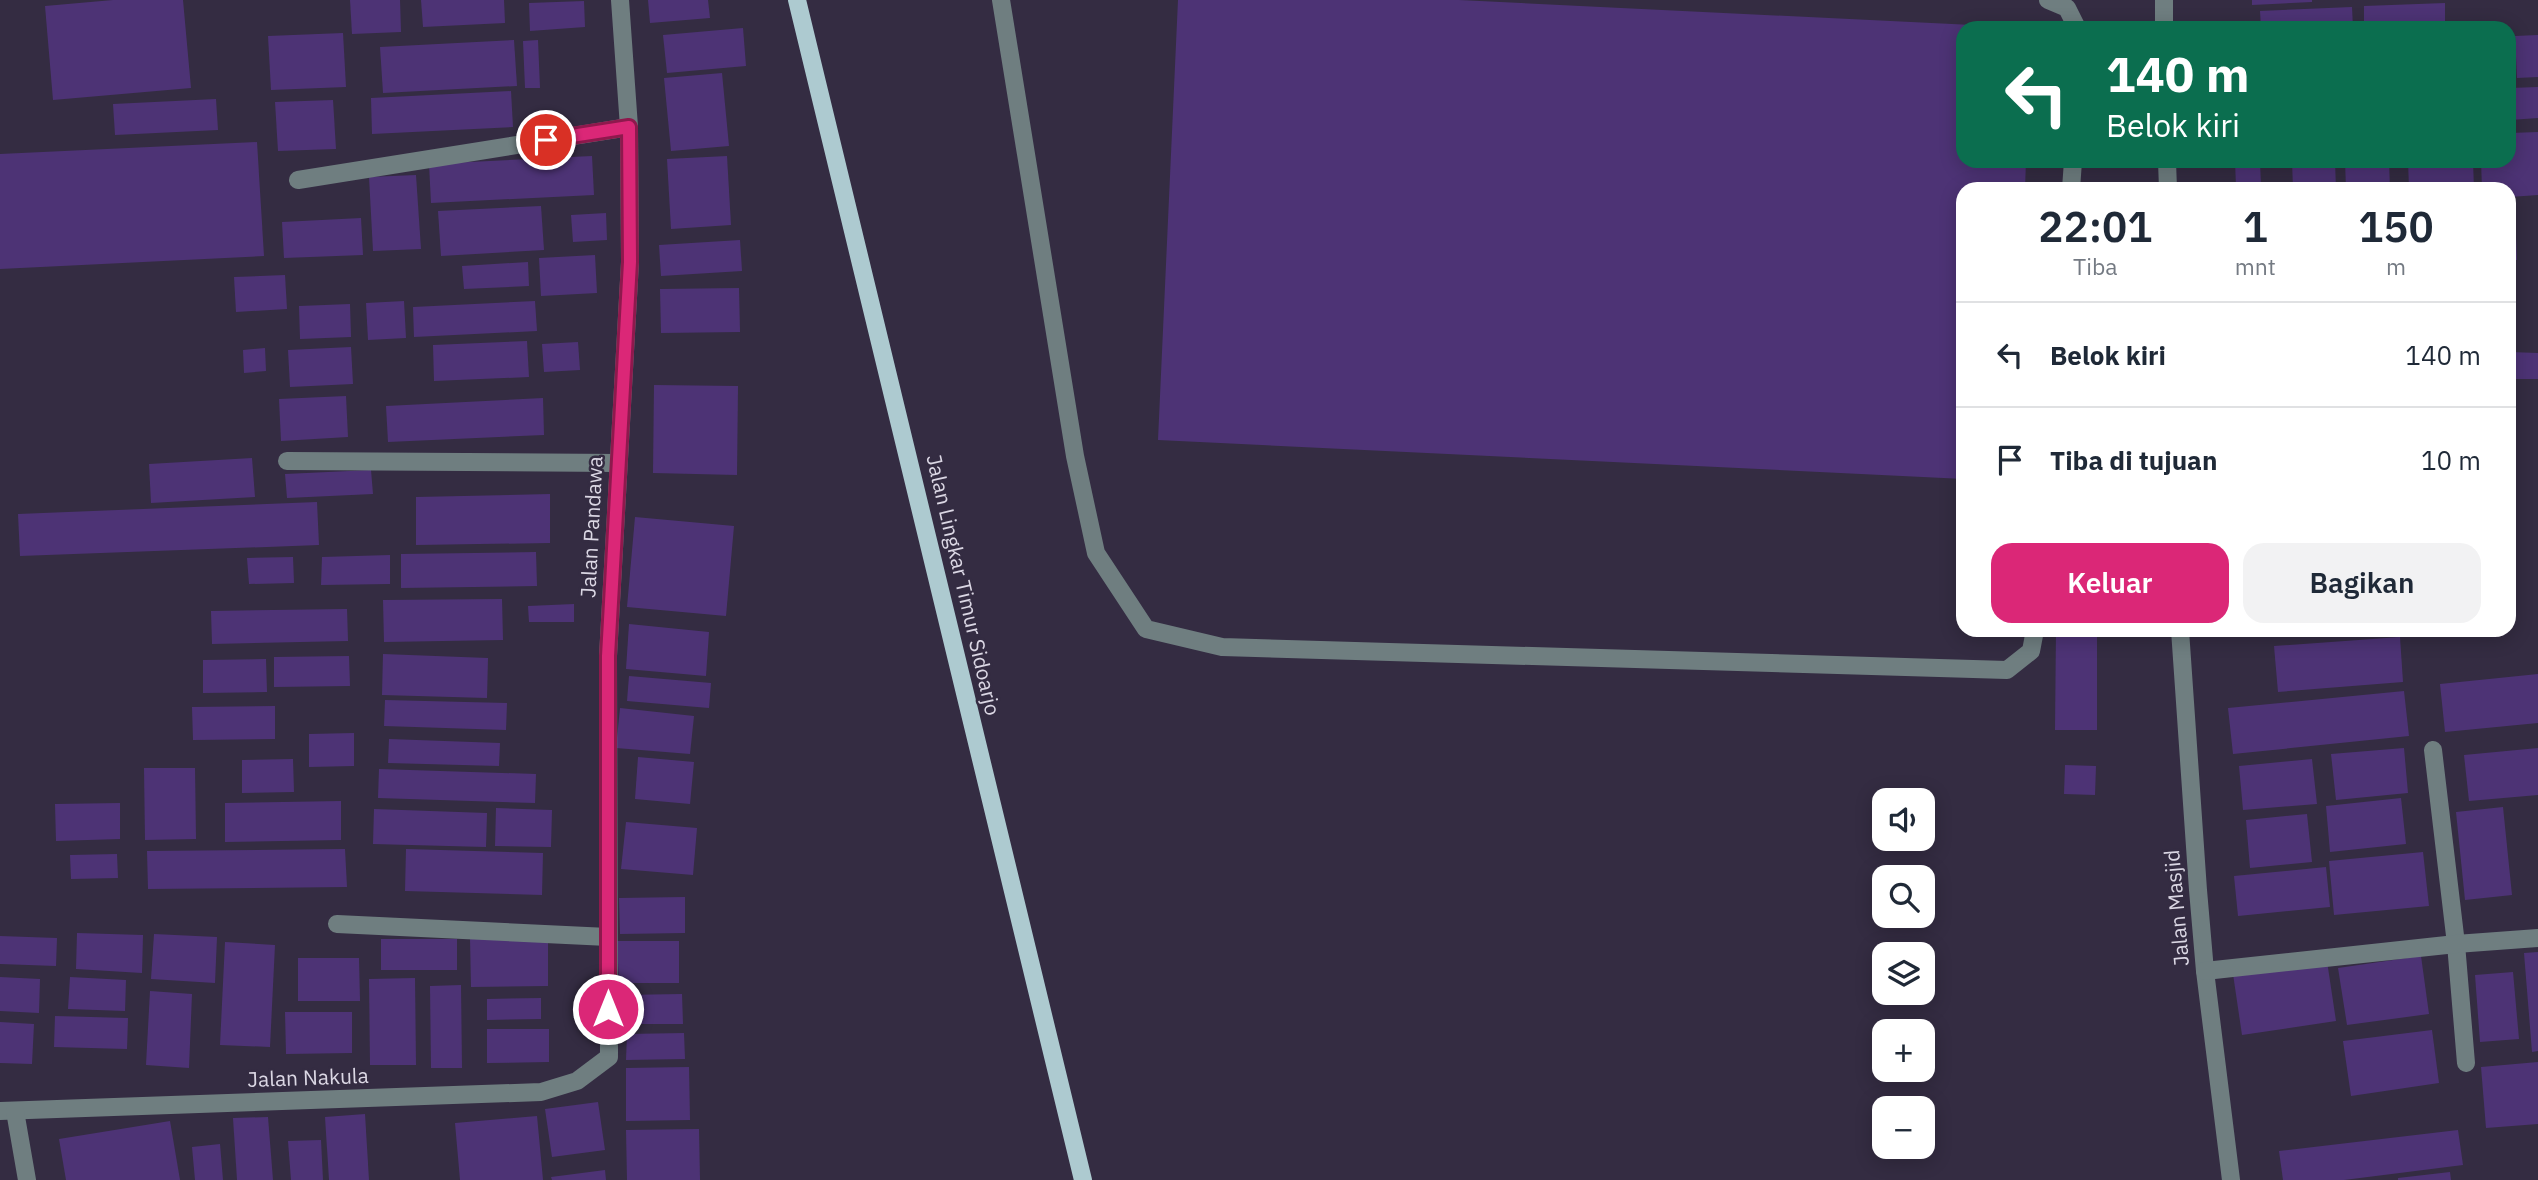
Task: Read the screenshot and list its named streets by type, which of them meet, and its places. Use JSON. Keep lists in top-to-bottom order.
{
  "streets": {
    "main road": ["Jalan Lingkar Timur Sidoarjo"],
    "street": ["Jalan Pandawa", "Jalan Masjid", "Jalan Nakula"]
  },
  "crossings": [
    ["Jalan Pandawa", "Jalan Nakula"]
  ],
  "page": {
    "turn": ["140 m", "Belok kiri"],
    "eta": [
      "22:01",
      "Tiba",
      "1",
      "mnt",
      "150",
      "m"
    ],
    "list": [
      {
        "name": "Belok kiri",
        "value": "140 m"
      },
      {
        "name": "Tiba di tujuan",
        "value": "10 m"
      }
    ],
    "buttons": ["Keluar", "Bagikan"],
    "map_buttons": ["+", "−"]
  }
}
